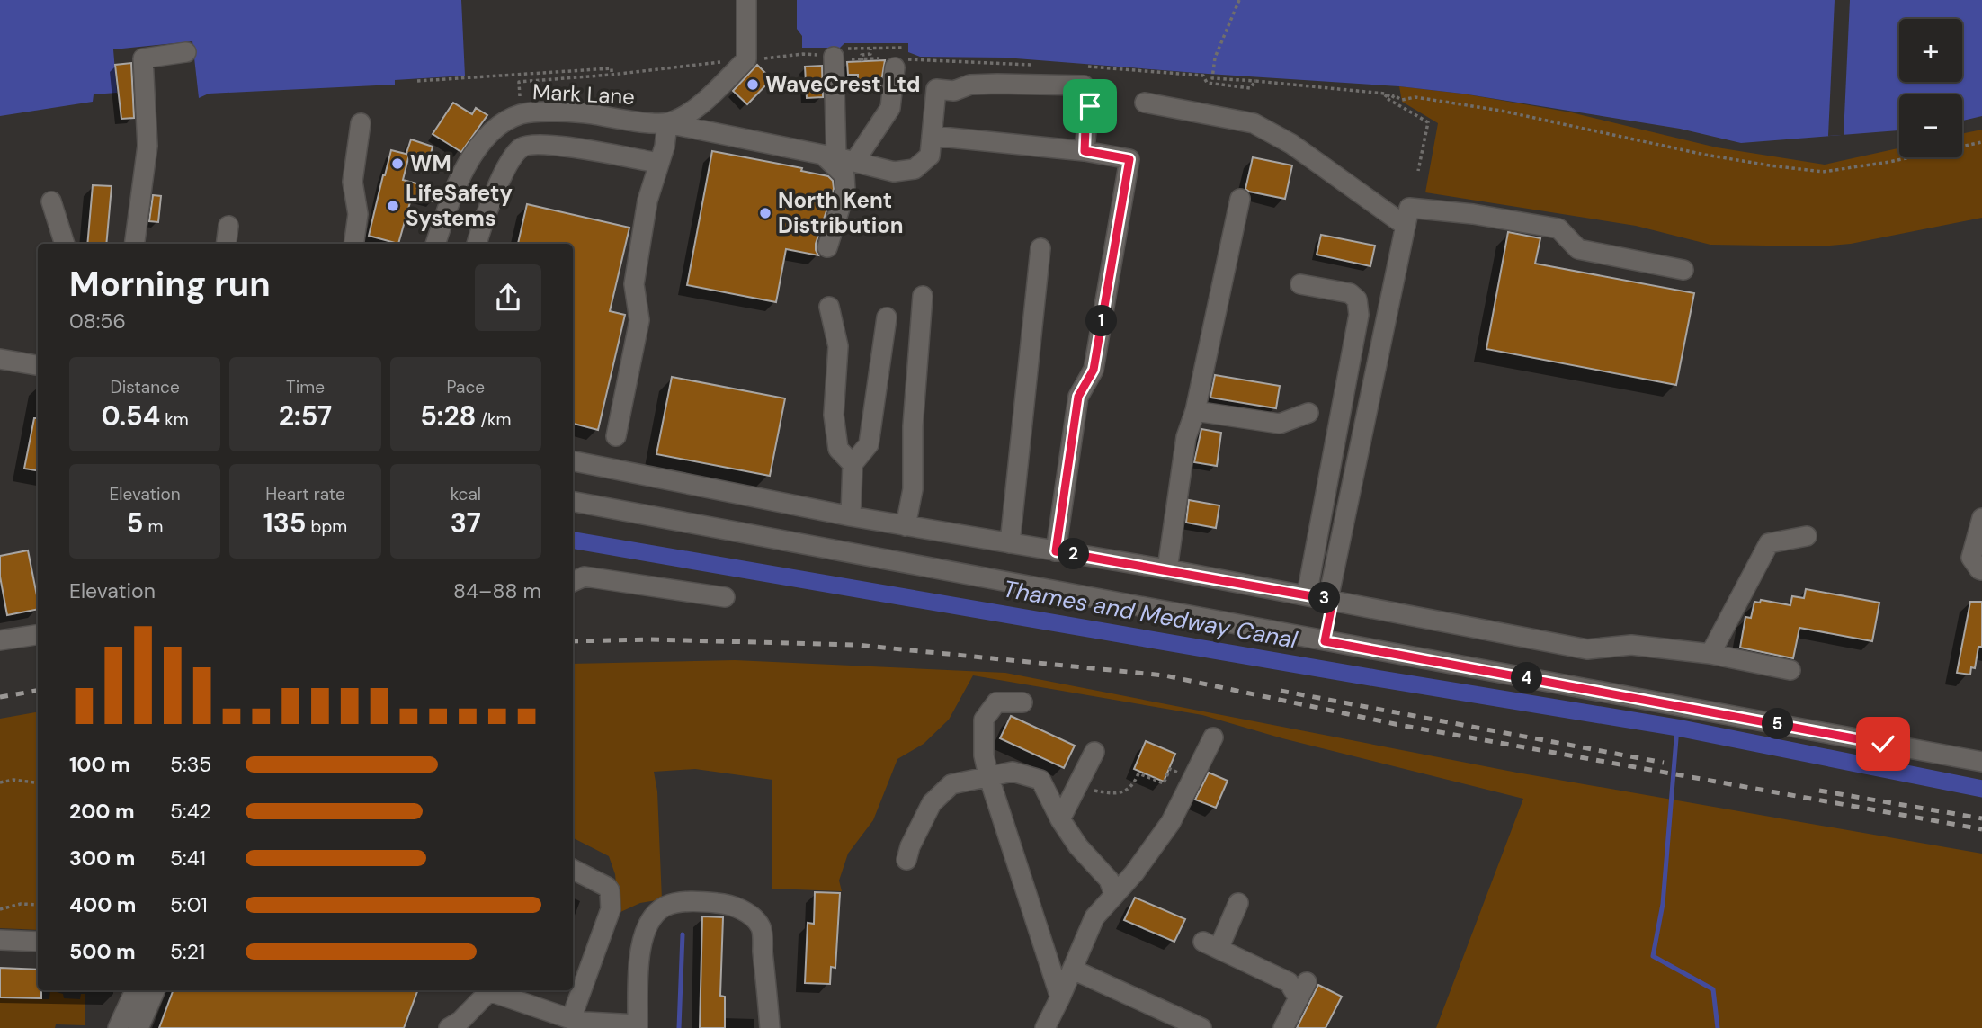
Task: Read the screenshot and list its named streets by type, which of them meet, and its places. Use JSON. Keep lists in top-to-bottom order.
{
  "streets": {
    "street": ["Mark Lane"]
  },
  "water": ["Thames and Medway Canal"],
  "places": [
    "WaveCrest Ltd",
    "WM",
    "LifeSafety Systems",
    "North Kent Distribution"
  ],
  "page": {
    "map_buttons": ["+", "−"],
    "heading": ["Morning run", "08:56"],
    "pins": [
      "1",
      "2",
      "3",
      "4",
      "5"
    ],
    "stats": [
      ["Distance", "0.54 km"],
      ["Time", "2:57"],
      ["Pace", "5:28 /km"],
      ["Elevation", "5 m"],
      ["Heart rate", "135 bpm"],
      ["kcal", "37"]
    ],
    "chart": ["Elevation", "84–88 m"],
    "list": [
      {
        "name": "100 m",
        "note": "5:35"
      },
      {
        "name": "200 m",
        "note": "5:42"
      },
      {
        "name": "300 m",
        "note": "5:41"
      },
      {
        "name": "400 m",
        "note": "5:01"
      },
      {
        "name": "500 m",
        "note": "5:21"
      }
    ]
  }
}
